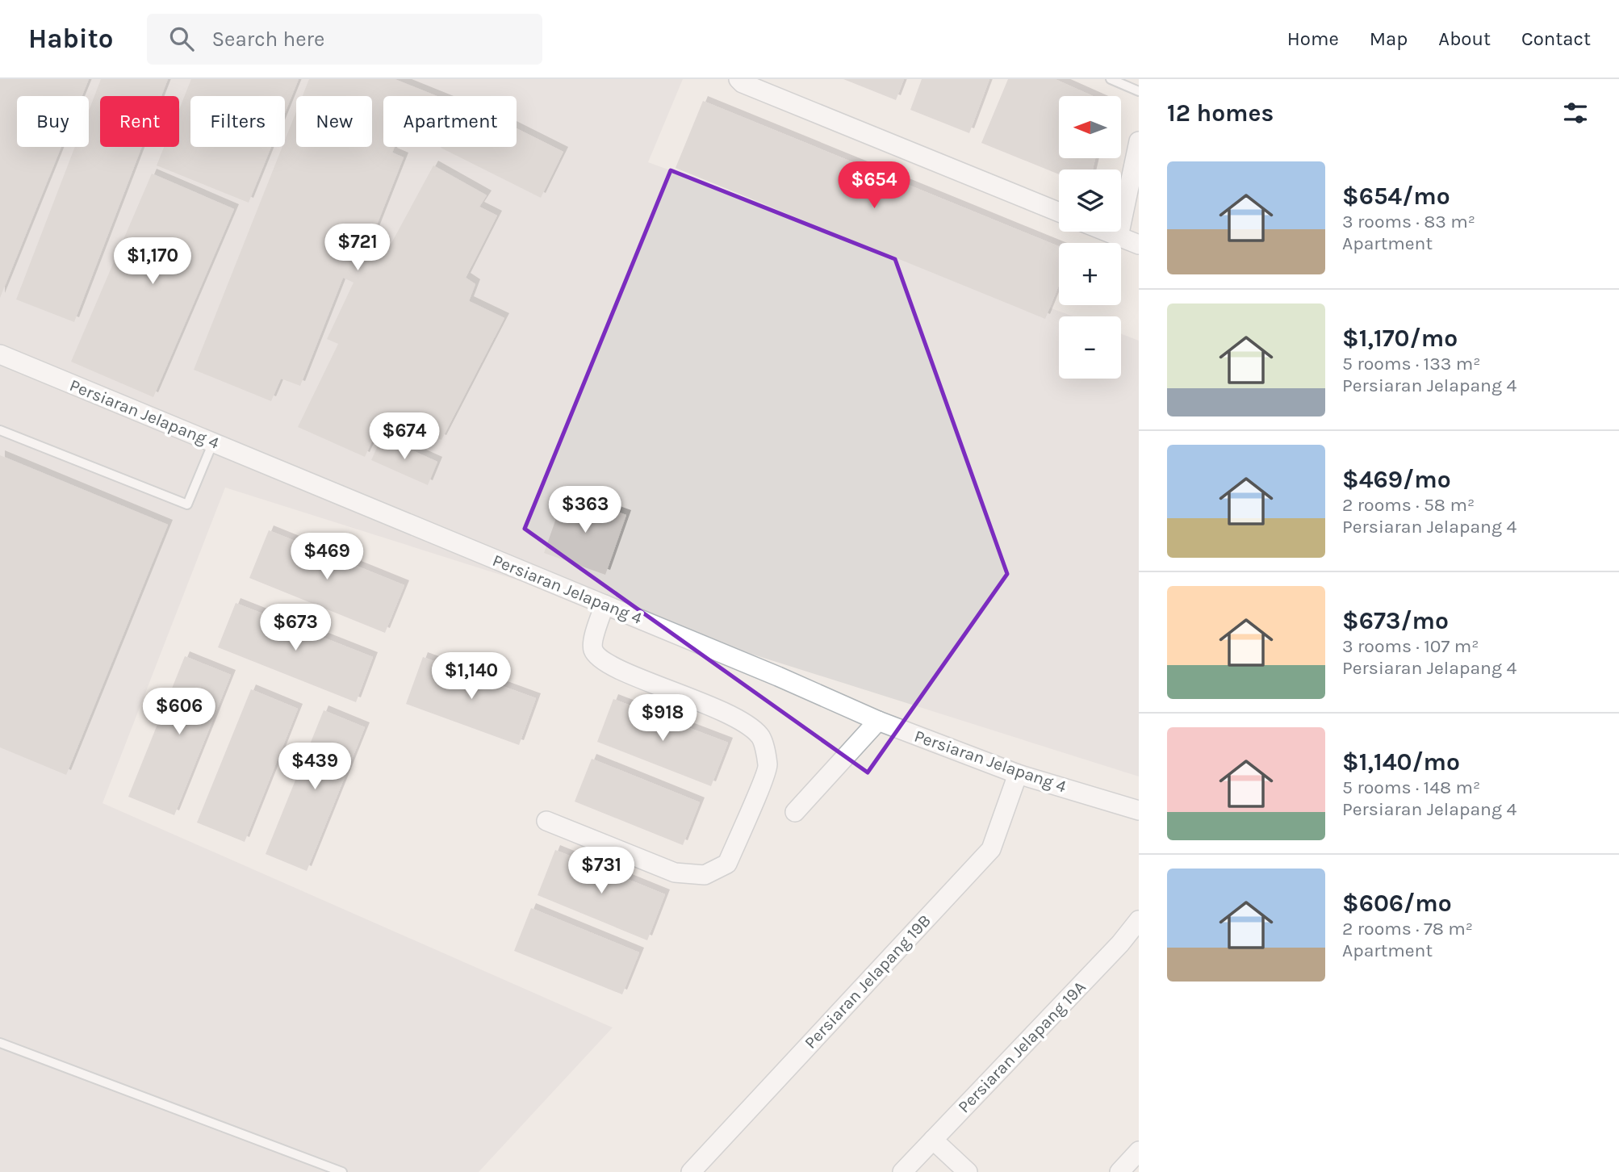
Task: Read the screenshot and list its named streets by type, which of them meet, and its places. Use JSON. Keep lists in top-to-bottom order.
{
  "streets": {
    "street": ["Persiaran Jelapang 4", "Persiaran Jelapang 19B", "Persiaran Jelapang 19A"]
  },
  "crossings": [
    ["Persiaran Jelapang 4", "Persiaran Jelapang 19B"]
  ],
  "north": "left",
  "page": {
    "header": "Habito",
    "search": "Search here",
    "nav": [
      "Home",
      "Map",
      "About",
      "Contact"
    ],
    "heading": "12 homes",
    "map_buttons": ["+", "−"],
    "chip": [
      "Buy",
      "Rent",
      "Filters",
      "New",
      "Apartment"
    ],
    "list": [
      {
        "name": "$654/mo",
        "note": "3 rooms · 83 m² · Apartment"
      },
      {
        "name": "$1,170/mo",
        "note": "5 rooms · 133 m² · Persiaran Jelapang 4"
      },
      {
        "name": "$469/mo",
        "note": "2 rooms · 58 m² · Persiaran Jelapang 4"
      },
      {
        "name": "$673/mo",
        "note": "3 rooms · 107 m² · Persiaran Jelapang 4"
      },
      {
        "name": "$1,140/mo",
        "note": "5 rooms · 148 m² · Persiaran Jelapang 4"
      },
      {
        "name": "$606/mo",
        "note": "2 rooms · 78 m² · Apartment"
      }
    ],
    "price": [
      "$654",
      "$721",
      "$1,170",
      "$674",
      "$363",
      "$469",
      "$673",
      "$1,140",
      "$606",
      "$918",
      "$439",
      "$731"
    ]
  }
}
